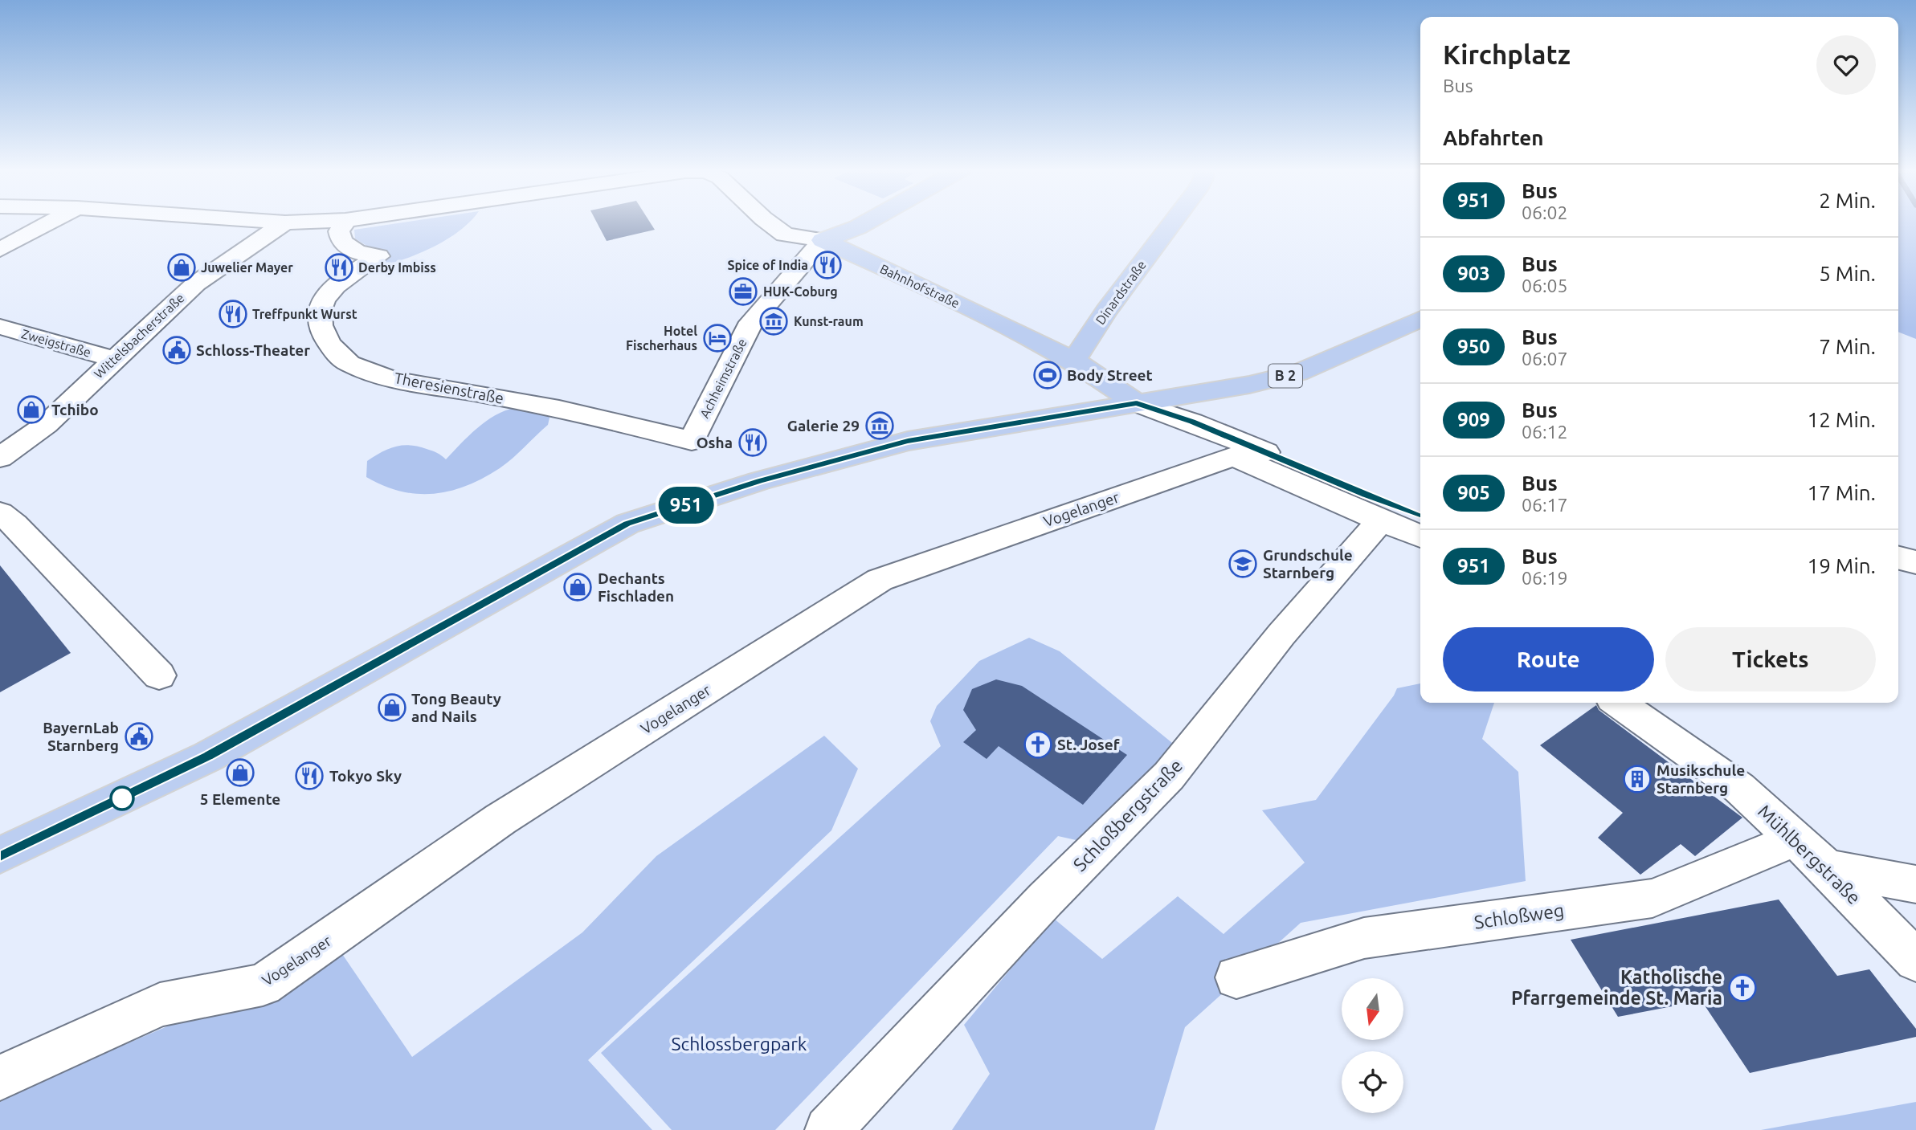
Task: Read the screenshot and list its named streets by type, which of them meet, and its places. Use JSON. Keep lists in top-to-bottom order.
{
  "streets": {
    "main road": ["Bahnhofstraße", "Dinardstraße", "B 2"],
    "street": [
      "Wittelsbacherstraße",
      "Zweigstraße",
      "Achheimstraße",
      "Theresienstraße",
      "Vogelanger",
      "Schloßbergstraße",
      "Mühlbergstraße",
      "Schloßweg"
    ]
  },
  "crossings": [
    ["Bahnhofstraße", "Dinardstraße"],
    ["Bahnhofstraße", "B 2"],
    ["Bahnhofstraße", "Achheimstraße"],
    ["Wittelsbacherstraße", "Zweigstraße"],
    ["Achheimstraße", "Theresienstraße"],
    ["Vogelanger", "Schloßbergstraße"],
    ["Mühlbergstraße", "Schloßweg"]
  ],
  "parks": ["Schlossbergpark"],
  "places": {
    "restaurant": [
      "Spice of India",
      "Derby Imbiss",
      "Treffpunkt Wurst",
      "Osha",
      "Tokyo Sky"
    ],
    "shop": [
      "Juwelier Mayer",
      "Tchibo",
      "Dechants Fischladen",
      "Tong Beauty and Nails",
      "5 Elemente"
    ],
    "office": ["HUK-Coburg"],
    "museum": ["Kunst-raum", "Galerie 29"],
    "hotel": ["Hotel Fischerhaus"],
    "public building": ["Schloss-Theater", "BayernLab Starnberg"],
    "sports": ["Body Street"],
    "school or university": ["Grundschule Starnberg"],
    "church": ["St. Josef", "Katholische Pfarrgemeinde St. Maria"],
    "building": ["Musikschule Starnberg"]
  },
  "lines": ["bus line 951"],
  "north": "bottom",
  "page": {
    "on_map": "951",
    "heading": [
      ["Kirchplatz", "Bus"],
      "Abfahrten"
    ],
    "list": [
      {
        "mark": "951",
        "name": "Bus",
        "note": "06:02",
        "value": "2 Min."
      },
      {
        "mark": "903",
        "name": "Bus",
        "note": "06:05",
        "value": "5 Min."
      },
      {
        "mark": "950",
        "name": "Bus",
        "note": "06:07",
        "value": "7 Min."
      },
      {
        "mark": "909",
        "name": "Bus",
        "note": "06:12",
        "value": "12 Min."
      },
      {
        "mark": "905",
        "name": "Bus",
        "note": "06:17",
        "value": "17 Min."
      },
      {
        "mark": "951",
        "name": "Bus",
        "note": "06:19",
        "value": "19 Min."
      }
    ],
    "buttons": ["Route", "Tickets"]
  }
}
